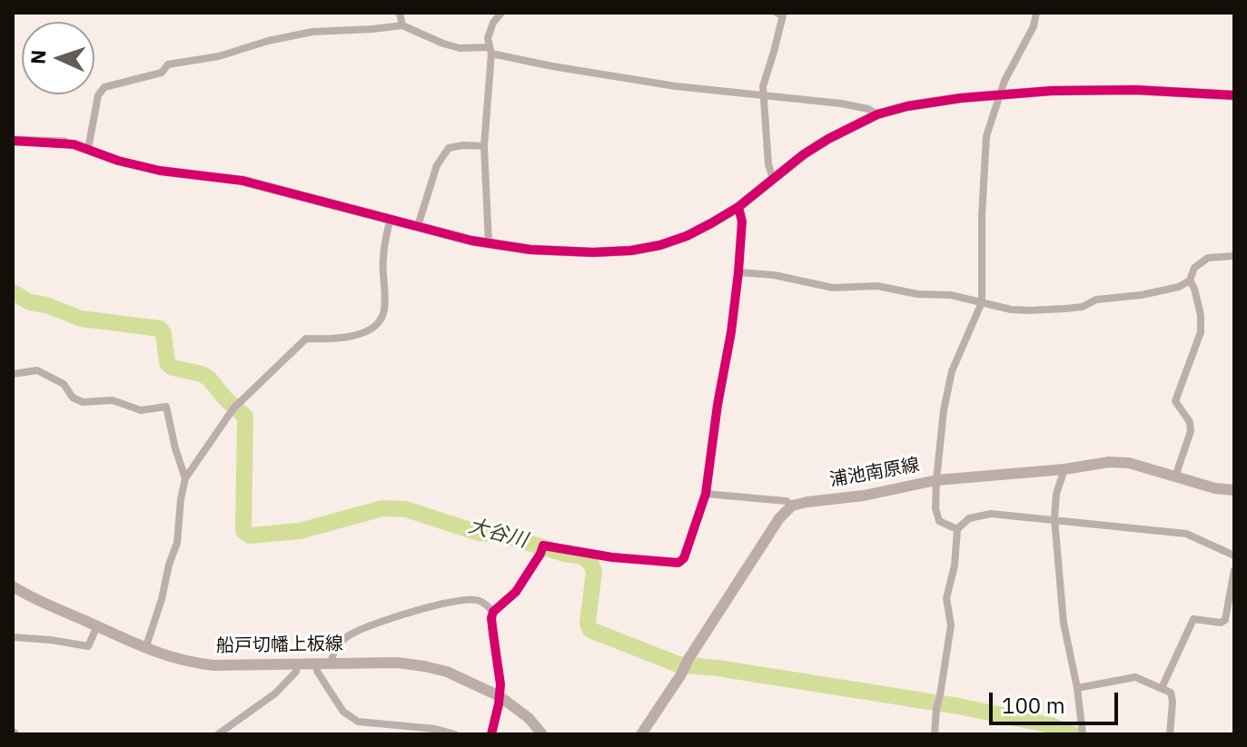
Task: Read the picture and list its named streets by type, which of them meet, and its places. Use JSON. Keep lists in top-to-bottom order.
{
  "streets": {
    "main road": ["浦池南原線", "船戸切幡上板線"]
  },
  "water": ["大谷川"],
  "scale_bar": "100 m",
  "north": "left"
}
